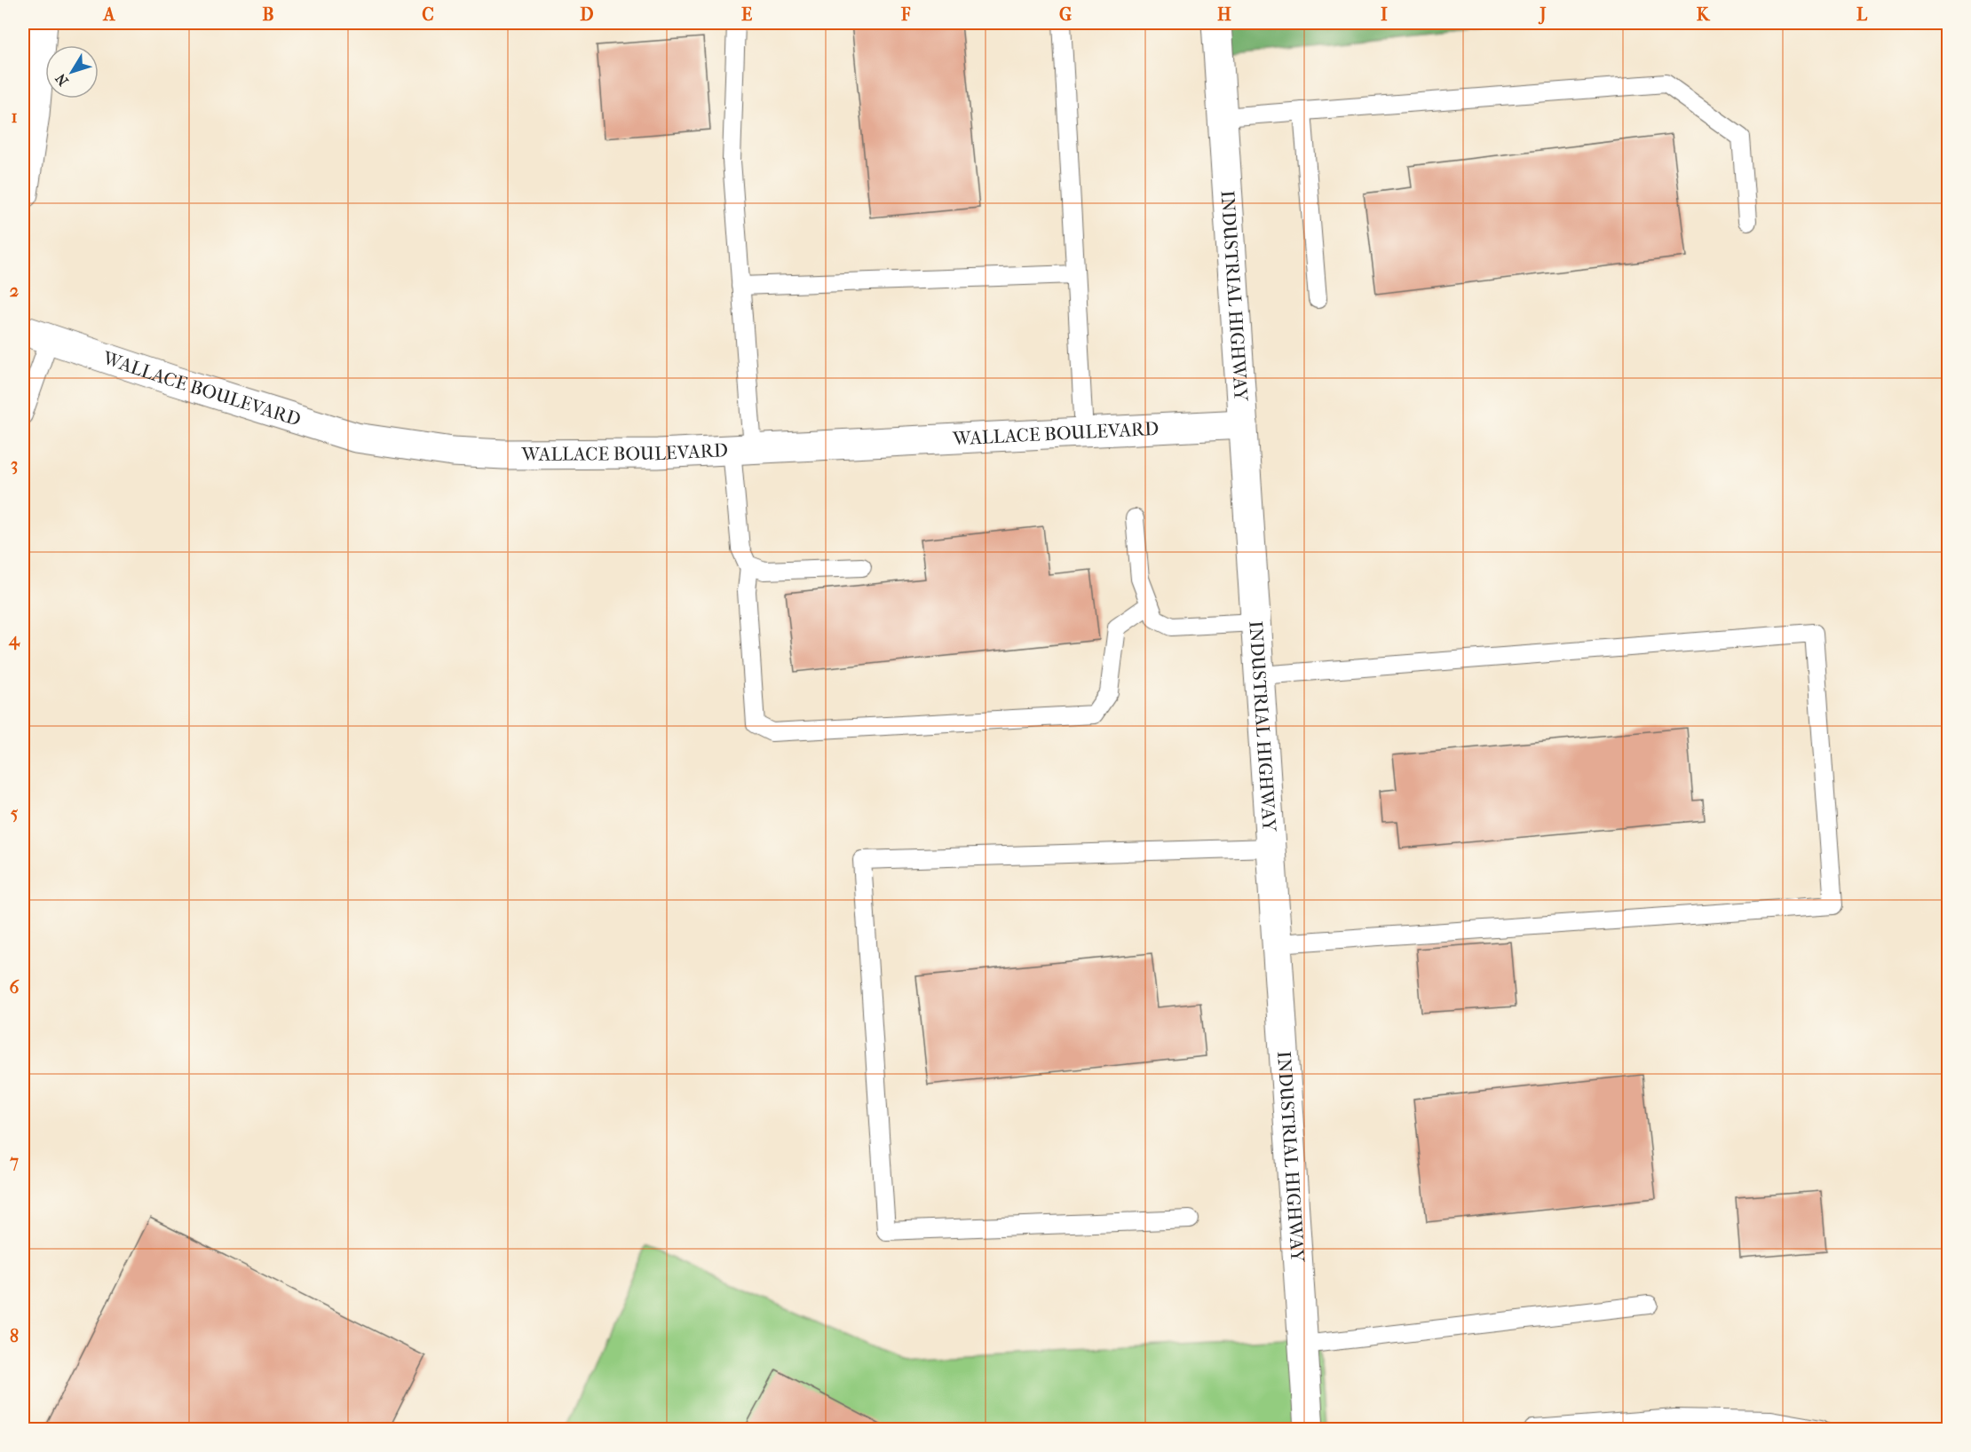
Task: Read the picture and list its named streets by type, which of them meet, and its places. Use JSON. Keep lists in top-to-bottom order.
{
  "streets": {
    "street": ["INDUSTRIAL HIGHWAY", "WALLACE BOULEVARD"]
  },
  "crossings": [
    ["INDUSTRIAL HIGHWAY", "WALLACE BOULEVARD"]
  ],
  "north": "bottom left",
  "grid": {
    "columns": [
      "A",
      "B",
      "C",
      "D",
      "E",
      "F",
      "G",
      "H",
      "I",
      "J",
      "K",
      "L"
    ],
    "rows": [
      "1",
      "2",
      "3",
      "4",
      "5",
      "6",
      "7",
      "8"
    ]
  }
}
